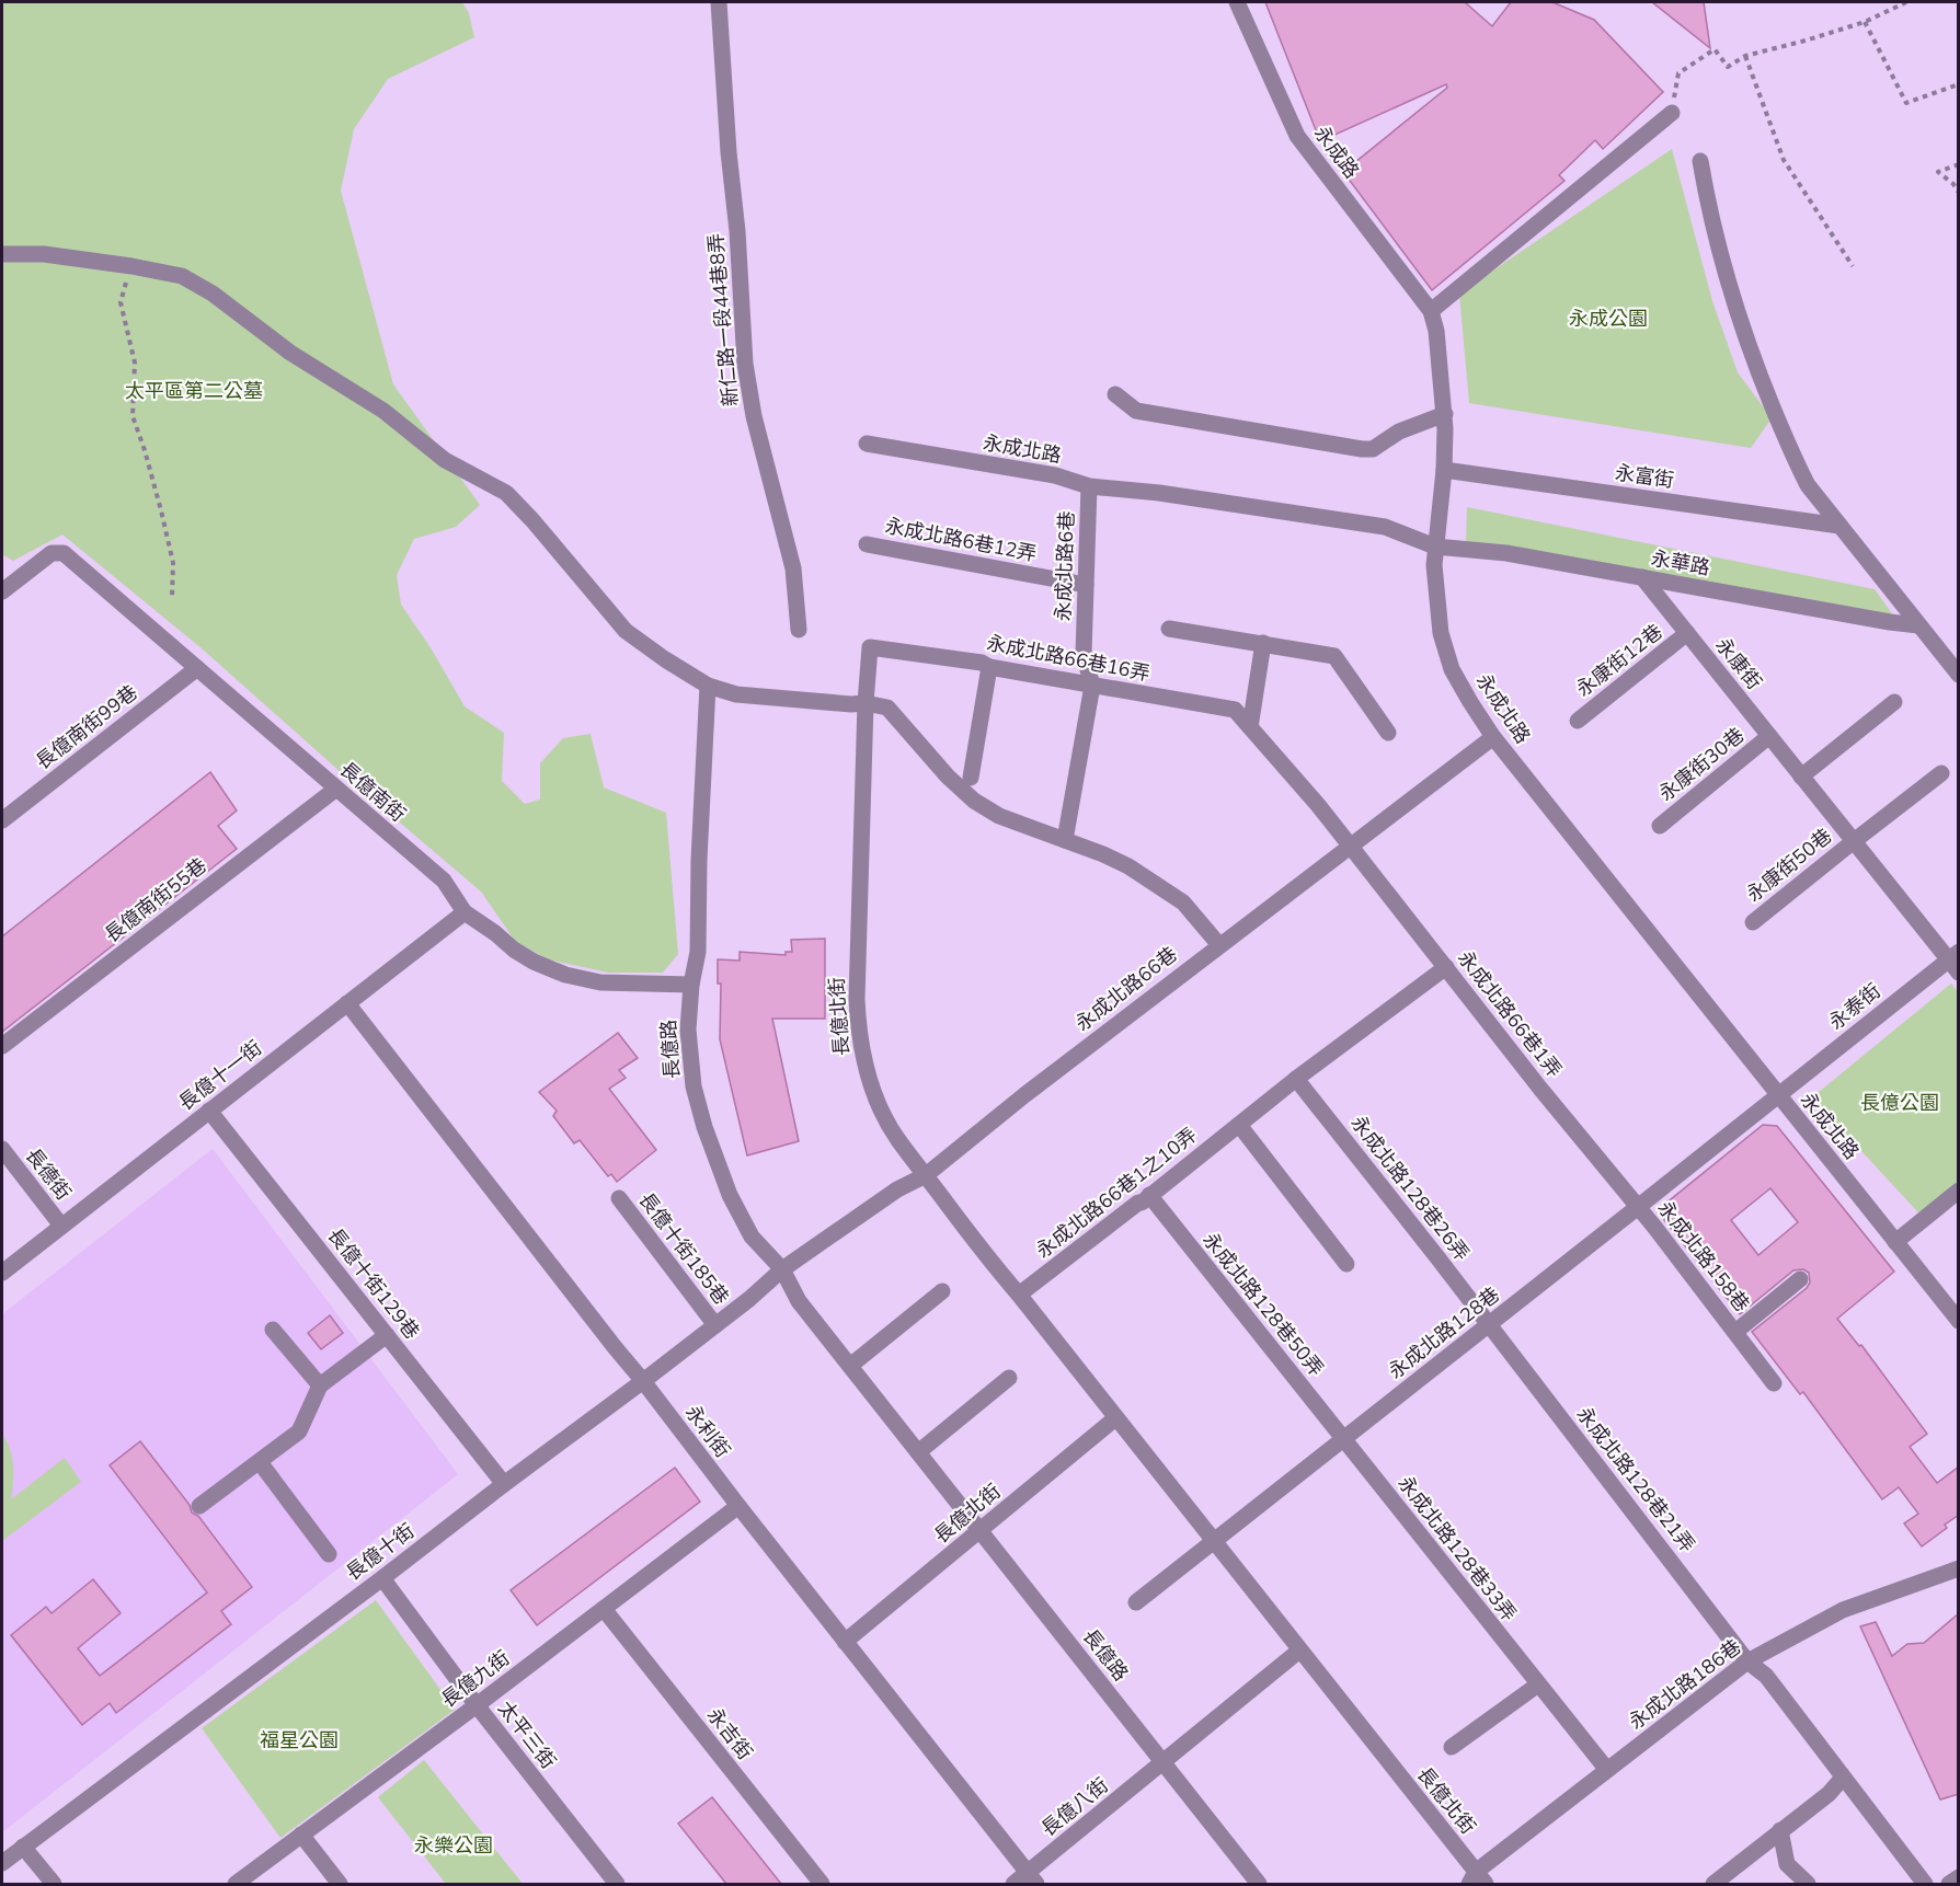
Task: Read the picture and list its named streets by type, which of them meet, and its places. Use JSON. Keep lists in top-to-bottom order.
{
  "streets": {
    "street": [
      "永成路",
      "新仁路一段44巷8弄",
      "永成北路",
      "永富街",
      "永成北路6巷12弄",
      "永華路",
      "永成北路6巷",
      "永成北路66巷16弄",
      "永康街12巷",
      "永康街",
      "長億南街99巷",
      "永康街30巷",
      "長億南街",
      "永康街50巷",
      "長億南街55巷",
      "永成北路66巷",
      "永泰街",
      "永成北路66巷1弄",
      "長億北街",
      "長億路",
      "長億十一街",
      "長德街",
      "永成北路128巷26弄",
      "永成北路66巷1之10弄",
      "長億十街185巷",
      "永成北路158巷",
      "長億十街129巷",
      "永成北路128巷50弄",
      "永成北路128巷",
      "永利街",
      "永成北路128巷21弄",
      "永成北路128巷33弄",
      "長億十街",
      "長億九街",
      "永成北路186巷",
      "永吉街",
      "太平三街",
      "長億八街"
    ]
  },
  "crossings": [
    ["永成路", "永成北路"],
    ["永成路", "永富街"],
    ["永成路", "永華路"],
    ["永成北路", "永華路"],
    ["永成北路", "永成北路6巷"],
    ["永成北路", "永成北路66巷"],
    ["永成北路", "永泰街"],
    ["永成北路", "永成北路128巷"],
    ["永成北路6巷12弄", "永成北路6巷"],
    ["永華路", "永康街"],
    ["永成北路6巷", "永成北路66巷16弄"],
    ["永成北路66巷16弄", "永成北路66巷"],
    ["永成北路66巷16弄", "永成北路66巷1弄"],
    ["永成北路66巷16弄", "長億北街"],
    ["永康街12巷", "永康街"],
    ["永康街", "永康街30巷"],
    ["永康街", "永康街50巷"],
    ["永康街", "永泰街"],
    ["長億南街99巷", "長億南街"],
    ["長億南街", "長億南街55巷"],
    ["長億南街", "長億路"],
    ["長億南街", "長億十一街"],
    ["永成北路66巷", "永成北路66巷1弄"],
    ["永成北路66巷", "長億北街"],
    ["永成北路66巷", "長億路"],
    ["永成北路66巷", "長億十街"],
    ["永泰街", "永成北路128巷"],
    ["永成北路66巷1弄", "永成北路66巷1之10弄"],
    ["永成北路66巷1弄", "永成北路158巷"],
    ["永成北路66巷1弄", "永成北路128巷"],
    ["長億北街", "長億路"],
    ["長億北街", "永成北路66巷1之10弄"],
    ["長億北街", "永成北路128巷"],
    ["長億北街", "永利街"],
    ["長億北街", "永成北路186巷"],
    ["長億路", "長億十街"],
    ["長億路", "長億八街"],
    ["長億十一街", "長德街"],
    ["長億十一街", "長億十街129巷"],
    ["長億十一街", "永利街"],
    ["永成北路128巷26弄", "永成北路66巷1之10弄"],
    ["永成北路128巷26弄", "永成北路128巷"],
    ["永成北路128巷26弄", "永成北路128巷21弄"],
    ["永成北路66巷1之10弄", "永成北路128巷50弄"],
    ["長億十街185巷", "長億十街"],
    ["永成北路158巷", "永成北路128巷"],
    ["長億十街129巷", "長億十街"],
    ["永成北路128巷50弄", "永成北路128巷"],
    ["永成北路128巷50弄", "永成北路128巷33弄"],
    ["永成北路128巷", "永成北路128巷21弄"],
    ["永成北路128巷", "永成北路128巷33弄"],
    ["永利街", "長億十街"],
    ["永利街", "長億九街"],
    ["永利街", "長億八街"],
    ["永成北路128巷21弄", "永成北路186巷"],
    ["永成北路128巷33弄", "永成北路186巷"],
    ["長億十街", "太平三街"],
    ["長億九街", "永吉街"],
    ["長億九街", "太平三街"]
  ],
  "parks": [
    "永成公園",
    "太平區第二公墓",
    "長億公園",
    "福星公園",
    "永樂公園"
  ]
}
